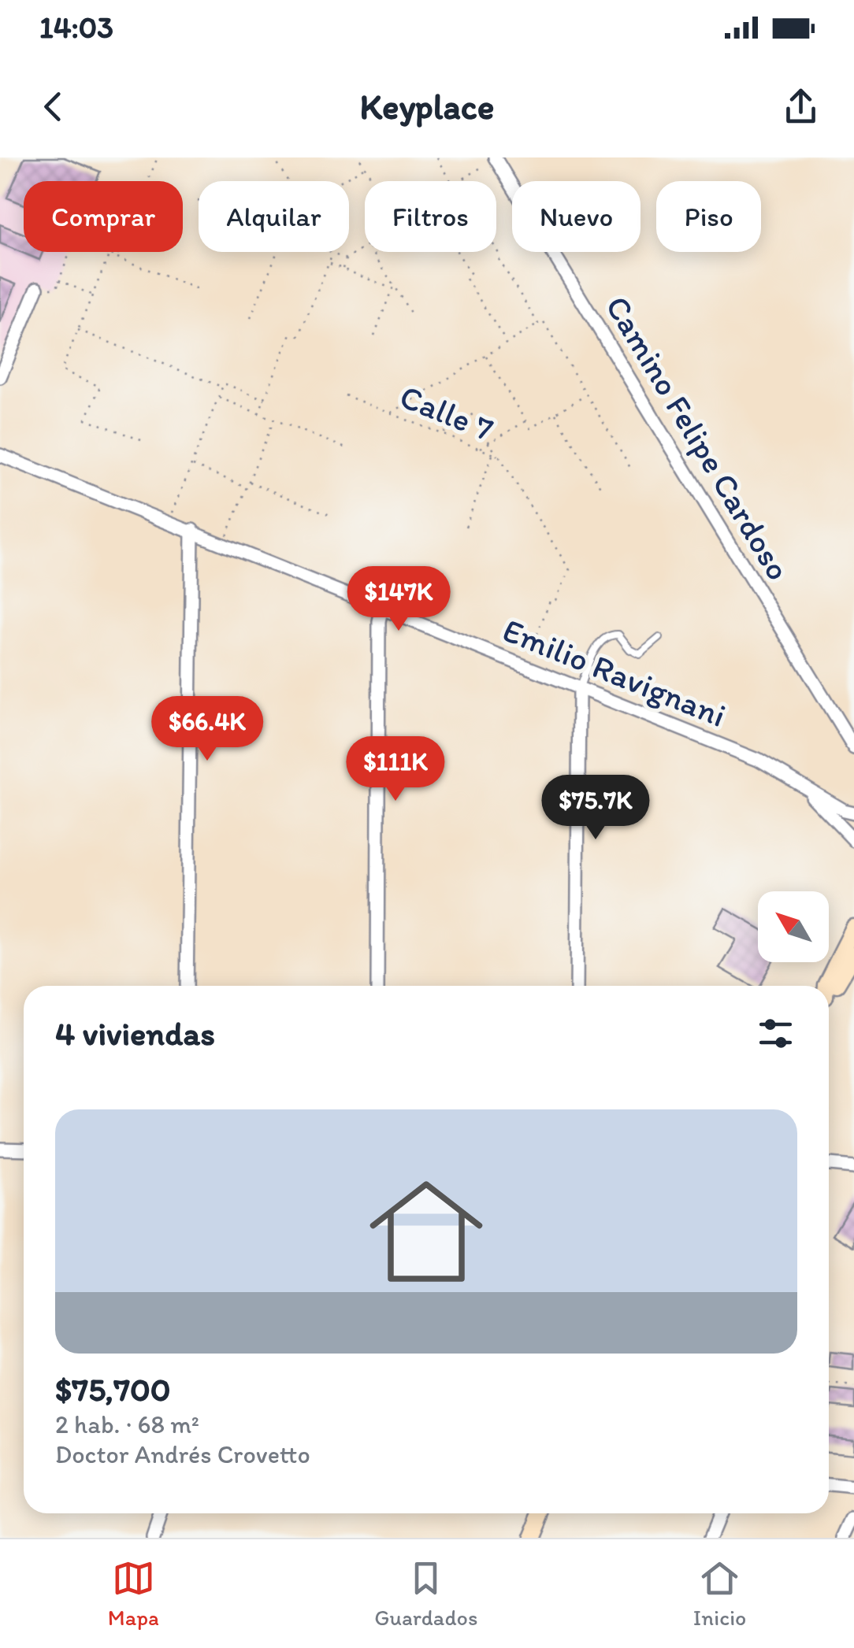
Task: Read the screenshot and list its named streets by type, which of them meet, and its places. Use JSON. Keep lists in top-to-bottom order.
{
  "streets": {
    "street": ["Camino Felipe Cardoso", "Emilio Ravignani"],
    "path": ["Calle 7"]
  },
  "crossings": [
    ["Calle 7", "Emilio Ravignani"]
  ],
  "north": "top left",
  "page": {
    "status": "14:03",
    "header": "Keyplace",
    "chip": [
      "Comprar",
      "Alquilar",
      "Filtros",
      "Nuevo",
      "Piso"
    ],
    "price": [
      "$147K",
      "$66.4K",
      "$111K",
      "$75.7K"
    ],
    "heading": "4 viviendas",
    "list": [
      {
        "name": "$75,700",
        "note": "2 hab. · 68 m² · Doctor Andrés Crovetto"
      }
    ],
    "tabs": ["Mapa", "Guardados", "Inicio"]
  }
}
